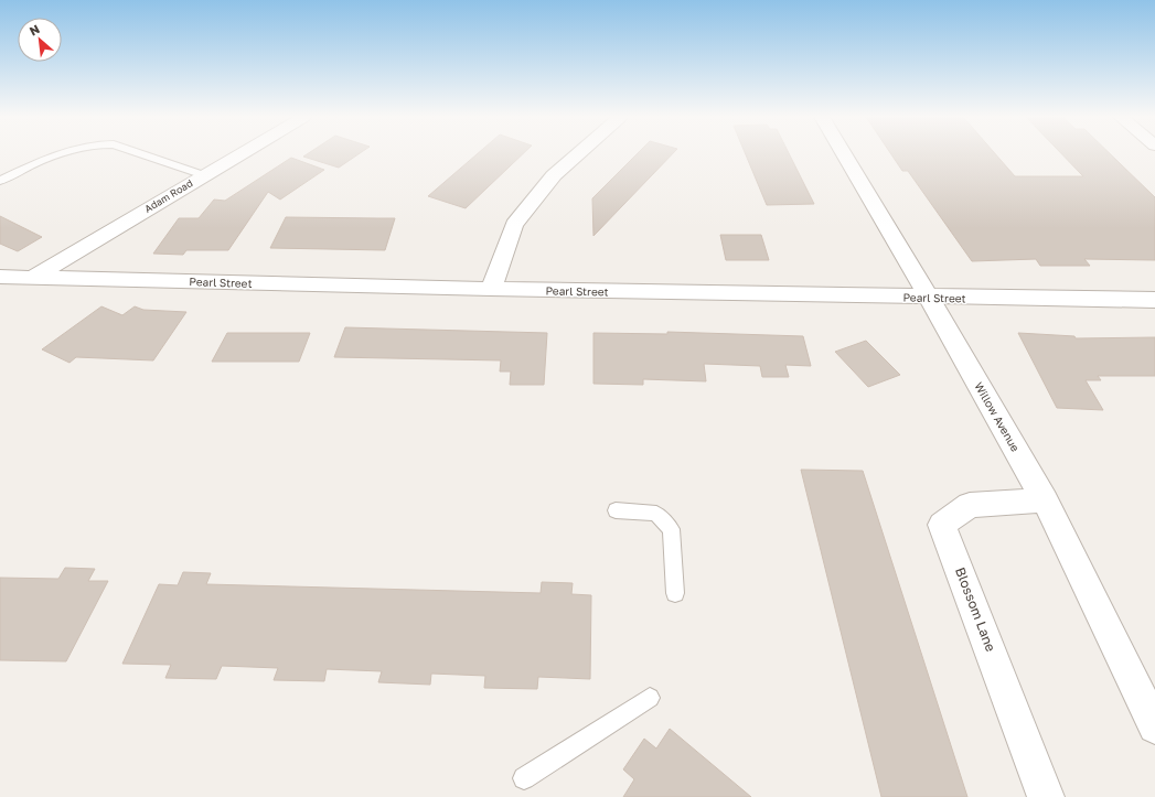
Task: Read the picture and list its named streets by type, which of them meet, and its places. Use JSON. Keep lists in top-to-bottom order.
{
  "streets": {
    "street": [
      "Adam Road",
      "Pearl Street",
      "Willow Avenue",
      "Blossom Lane"
    ]
  },
  "crossings": [
    ["Adam Road", "Pearl Street"],
    ["Pearl Street", "Willow Avenue"],
    ["Willow Avenue", "Blossom Lane"]
  ],
  "north": "top left"
}
